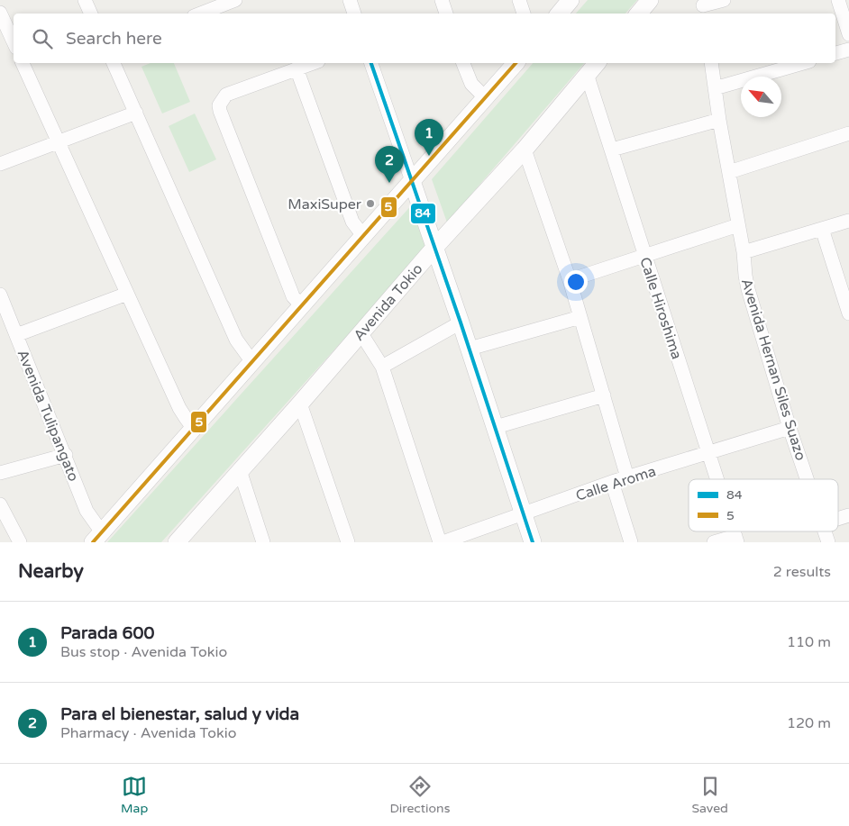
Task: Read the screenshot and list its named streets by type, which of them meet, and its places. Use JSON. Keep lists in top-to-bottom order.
{
  "streets": {
    "street": [
      "Avenida Tokio",
      "Calle Hiroshima",
      "Avenida Hernan Siles Suazo",
      "Avenida Tulipangato",
      "Calle Aroma"
    ]
  },
  "crossings": [
    ["Avenida Tokio", "Calle Hiroshima"],
    ["Calle Hiroshima", "Calle Aroma"],
    ["Avenida Hernan Siles Suazo", "Calle Aroma"]
  ],
  "places": ["MaxiSuper"],
  "lines": ["transit line 84", "transit line 5"],
  "legend": ["84", "5"],
  "north": "top left",
  "page": {
    "search": "Search here",
    "pins": ["1", "2"],
    "heading": ["Nearby", "2 results"],
    "list": [
      {
        "mark": "1",
        "name": "Parada 600",
        "note": "Bus stop · Avenida Tokio",
        "value": "110 m"
      },
      {
        "mark": "2",
        "name": "Para el bienestar, salud y vida",
        "note": "Pharmacy · Avenida Tokio",
        "value": "120 m"
      }
    ],
    "nav": ["Map", "Directions", "Saved"]
  }
}
